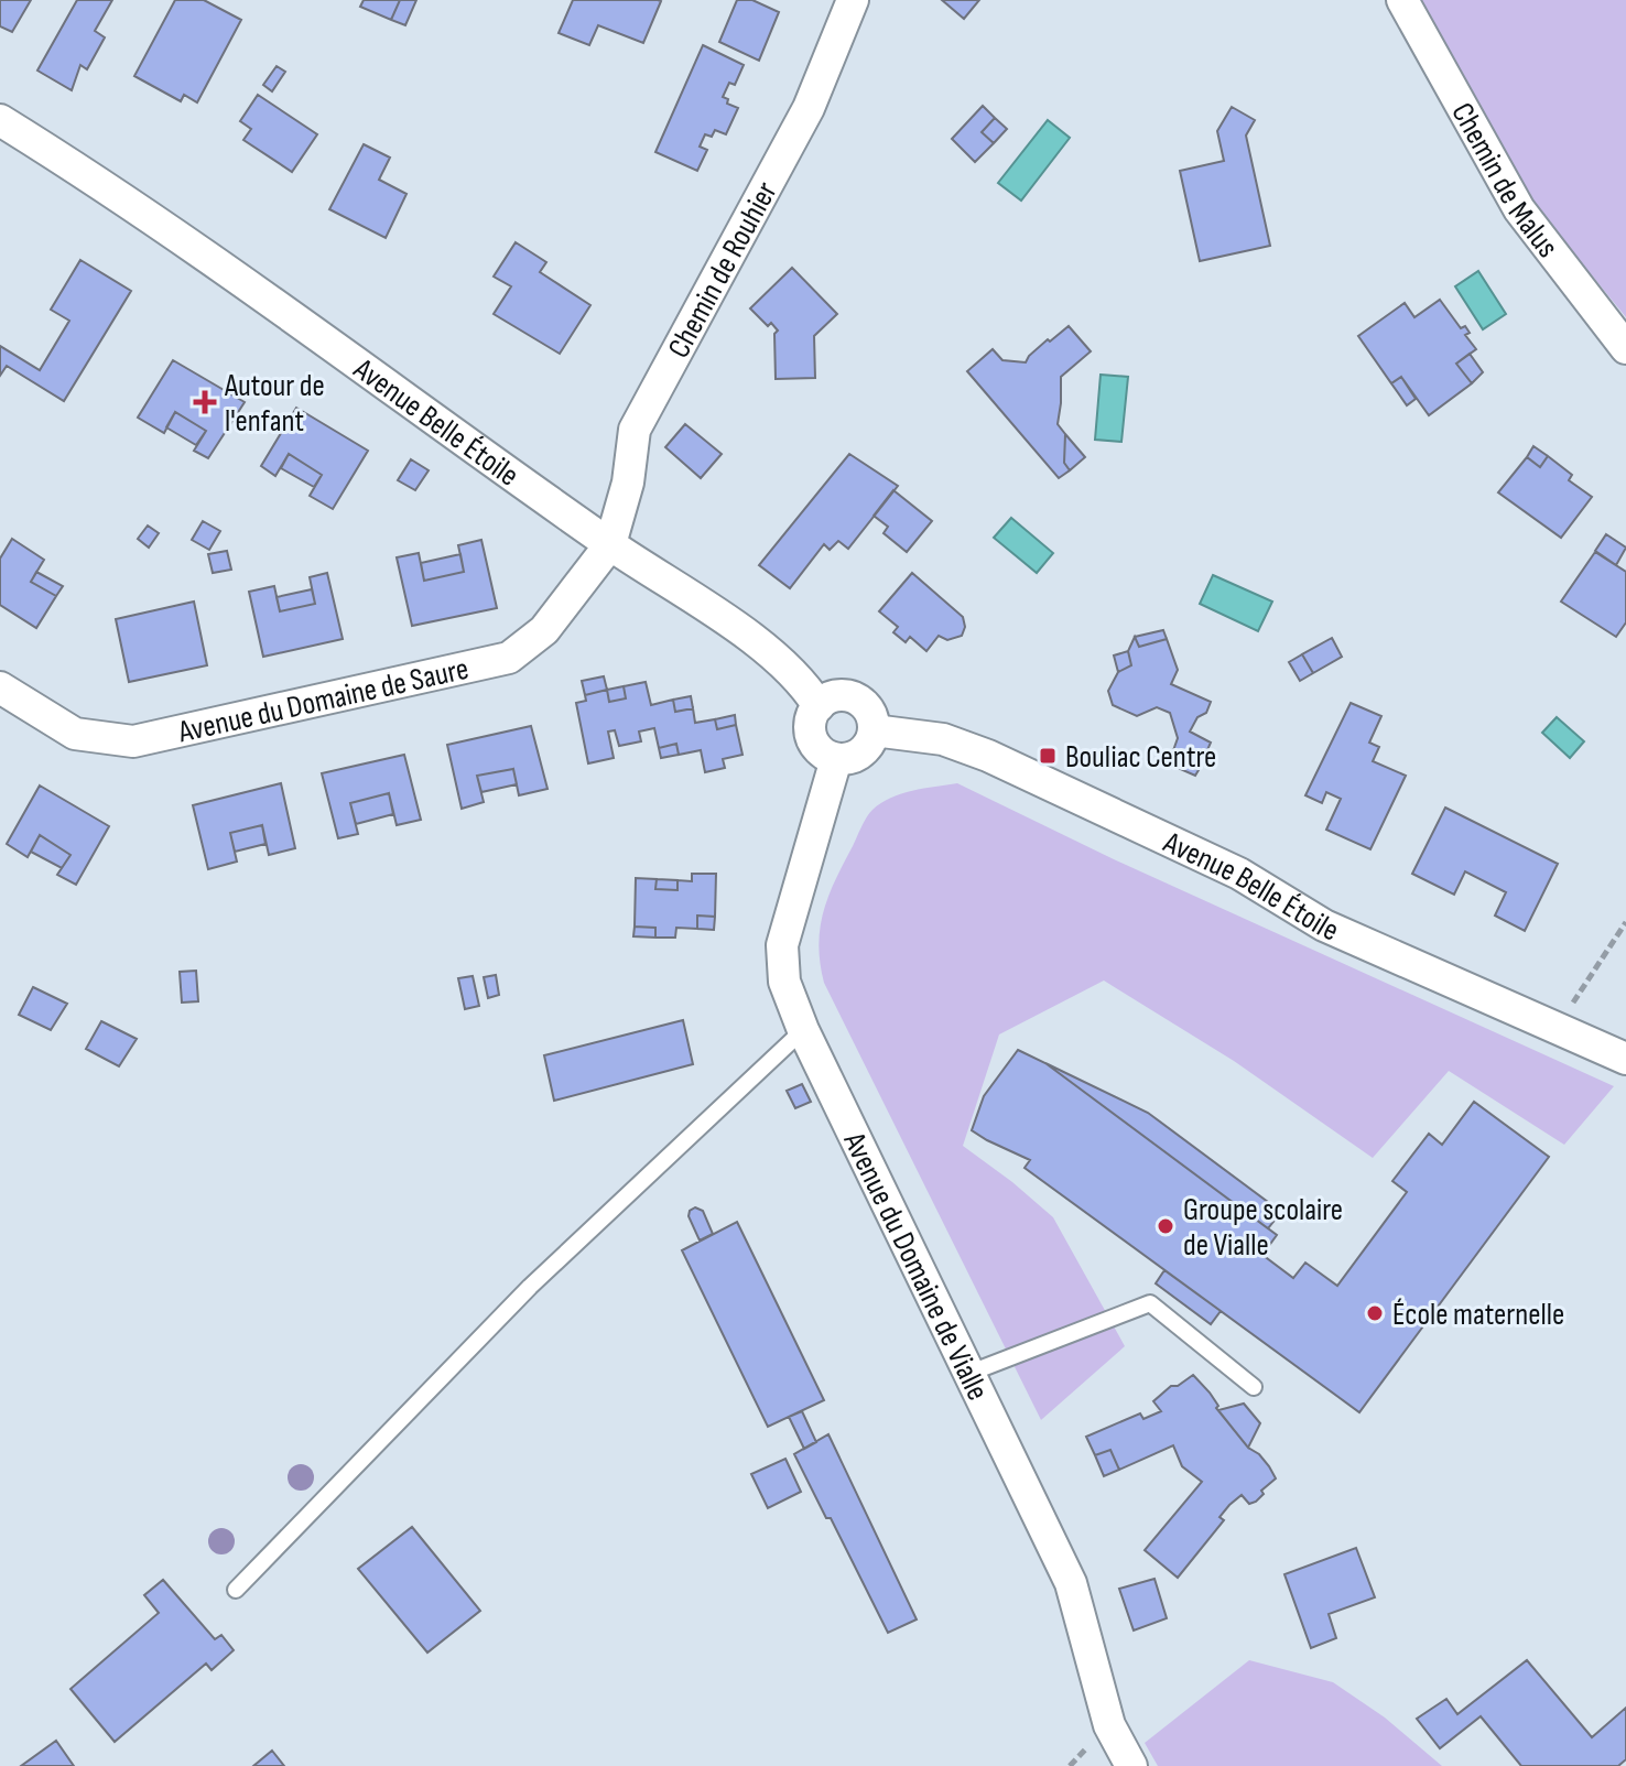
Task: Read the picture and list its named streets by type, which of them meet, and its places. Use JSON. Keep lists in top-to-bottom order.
{
  "streets": {
    "street": [
      "Chemin de Malus",
      "Chemin de Rouhier",
      "Avenue Belle Étoile",
      "Avenue du Domaine de Saure",
      "Avenue du Domaine de Vialle"
    ]
  },
  "crossings": [
    ["Chemin de Rouhier", "Avenue Belle Étoile"],
    ["Chemin de Rouhier", "Avenue du Domaine de Saure"],
    ["Avenue Belle Étoile", "Avenue du Domaine de Saure"],
    ["Avenue Belle Étoile", "Avenue du Domaine de Vialle"]
  ],
  "places": {
    "health": ["Autour de l'enfant"],
    "transit": ["Bouliac Centre"],
    "other": ["Groupe scolaire de Vialle", "École maternelle"]
  }
}
